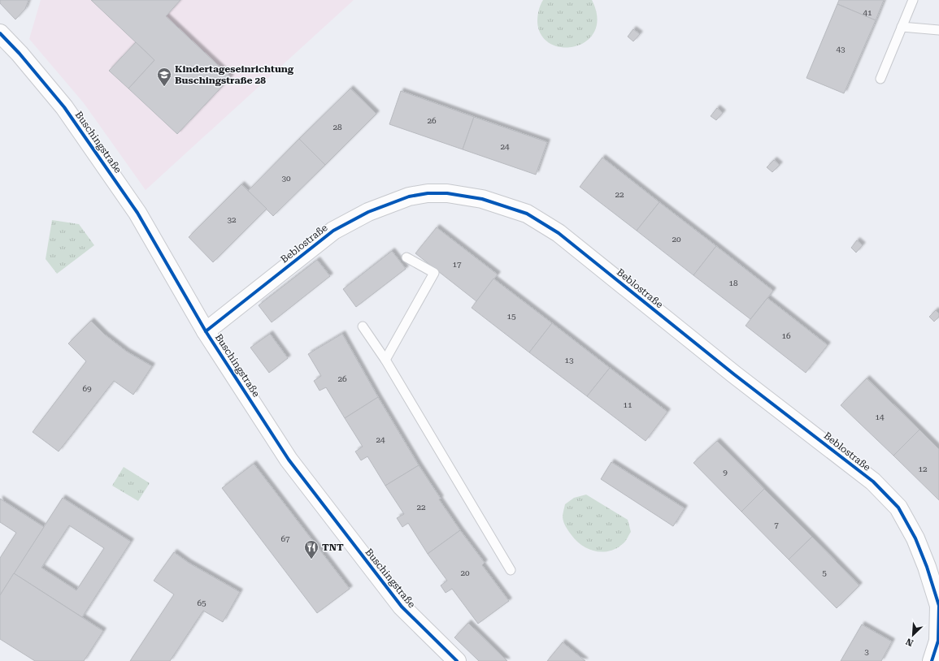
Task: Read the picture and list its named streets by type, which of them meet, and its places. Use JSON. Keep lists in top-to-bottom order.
{
  "streets": {
    "street": ["Buschingstraße", "Beblostraße"]
  },
  "crossings": [
    ["Buschingstraße", "Beblostraße"]
  ],
  "places": {
    "school or university": ["Kindertageseinrichtung Buschingstraße 28"],
    "restaurant": ["TNT"]
  },
  "house_numbers": [
    "41",
    "43",
    "26",
    "28",
    "24",
    "30",
    "22",
    "32",
    "20",
    "17",
    "18",
    "15",
    "16",
    "13",
    "26",
    "69",
    "11",
    "14",
    "24",
    "12",
    "9",
    "22",
    "7",
    "67",
    "20",
    "5",
    "65",
    "3"
  ],
  "north": "bottom left"
}
